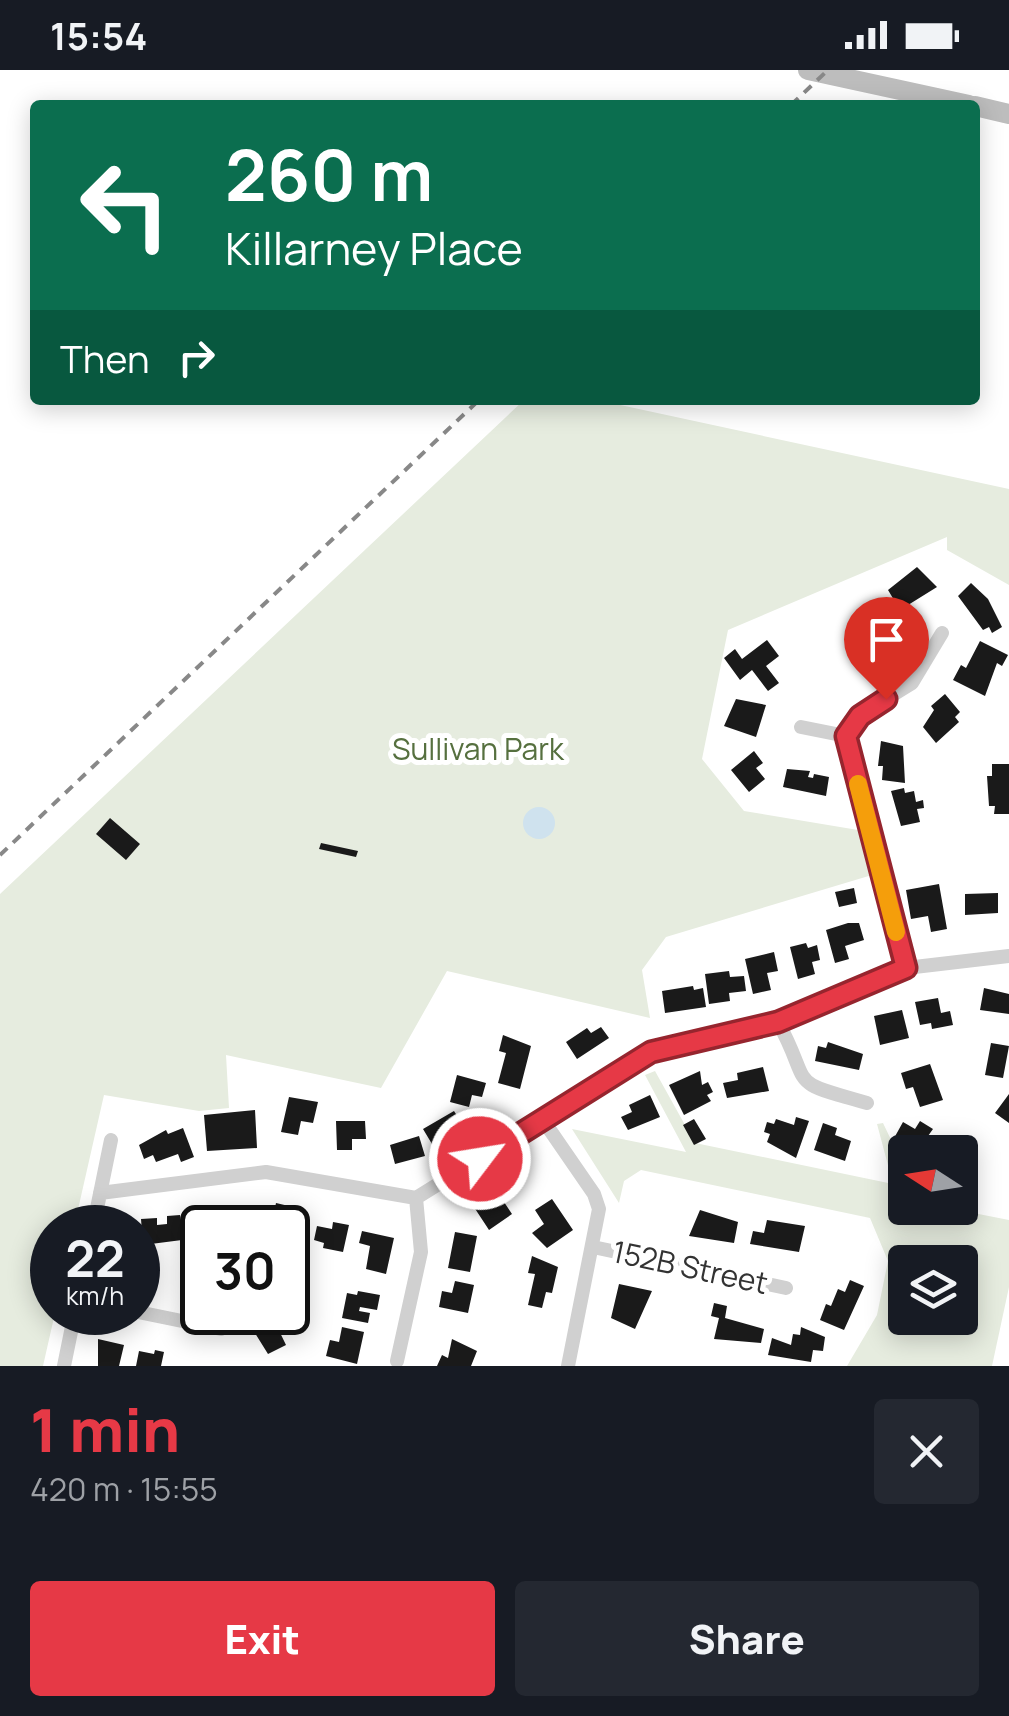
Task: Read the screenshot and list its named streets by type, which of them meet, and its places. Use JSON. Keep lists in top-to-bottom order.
{
  "streets": {
    "street": ["152B Street"]
  },
  "parks": ["Sullivan Park"],
  "north": "left",
  "page": {
    "status": "15:54",
    "turn": ["260 m", "Killarney Place"],
    "then": "Then",
    "speed": "22 km/h",
    "limit": "30",
    "heading": ["1 min", "420 m · 15:55"],
    "buttons": ["Exit", "Share"]
  }
}
